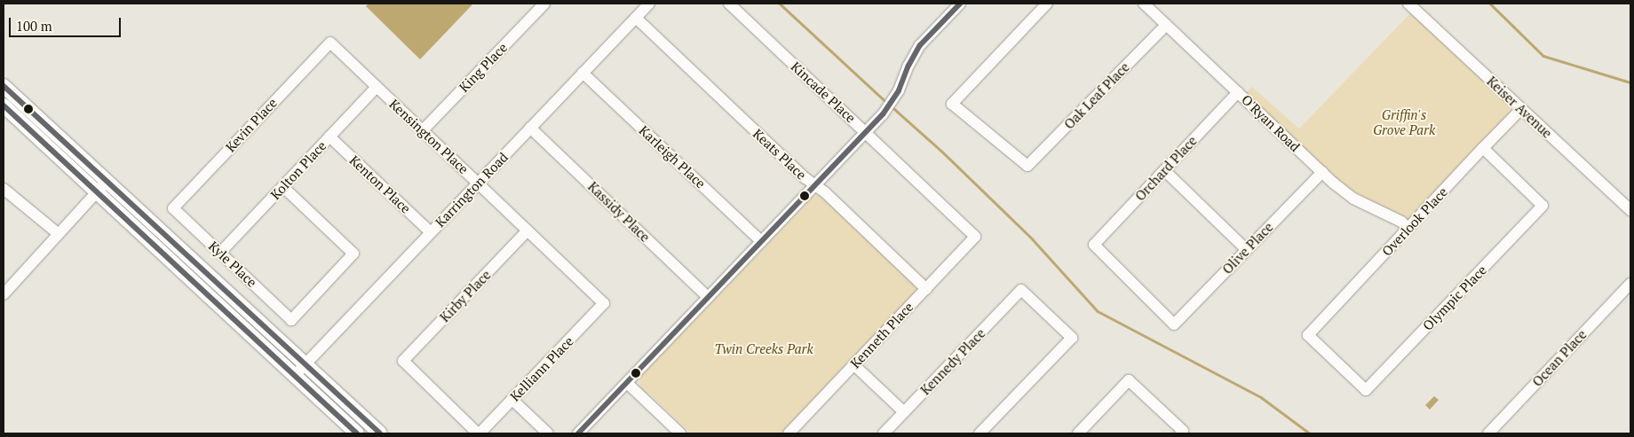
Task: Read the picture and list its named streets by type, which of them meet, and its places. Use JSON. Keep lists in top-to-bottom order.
{
  "streets": {
    "street": [
      "King Place",
      "Kincade Place",
      "Oak Leaf Place",
      "Keiser Avenue",
      "O'Ryan Road",
      "Kevin Place",
      "Kensington Place",
      "Keats Place",
      "Karleigh Place",
      "Orchard Place",
      "Kolton Place",
      "Kenton Place",
      "Karrington Road",
      "Kassidy Place",
      "Overlook Place",
      "Olive Place",
      "Kyle Place",
      "Kirby Place",
      "Olympic Place",
      "Kenneth Place",
      "Ocean Place",
      "Kennedy Place",
      "Kelliann Place"
    ]
  },
  "crossings": [
    ["King Place", "Kensington Place"],
    ["Kincade Place", "Kenneth Place"],
    ["Oak Leaf Place", "O'Ryan Road"],
    ["Keiser Avenue", "Overlook Place"],
    ["O'Ryan Road", "Orchard Place"],
    ["O'Ryan Road", "Overlook Place"],
    ["O'Ryan Road", "Olive Place"],
    ["Kevin Place", "Kensington Place"],
    ["Kevin Place", "Kyle Place"],
    ["Kensington Place", "Kolton Place"],
    ["Kensington Place", "Karrington Road"],
    ["Kensington Place", "Kirby Place"],
    ["Kensington Place", "Kelliann Place"],
    ["Keats Place", "Karrington Road"],
    ["Keats Place", "Kenneth Place"],
    ["Karleigh Place", "Karrington Road"],
    ["Orchard Place", "Olive Place"],
    ["Kolton Place", "Kenton Place"],
    ["Kolton Place", "Kyle Place"],
    ["Kenton Place", "Karrington Road"],
    ["Karrington Road", "Kassidy Place"],
    ["Overlook Place", "Olympic Place"],
    ["Kirby Place", "Kelliann Place"]
  ],
  "parks": ["Griffin's Grove Park", "Twin Creeks Park"],
  "scale_bar": "100 m"
}
